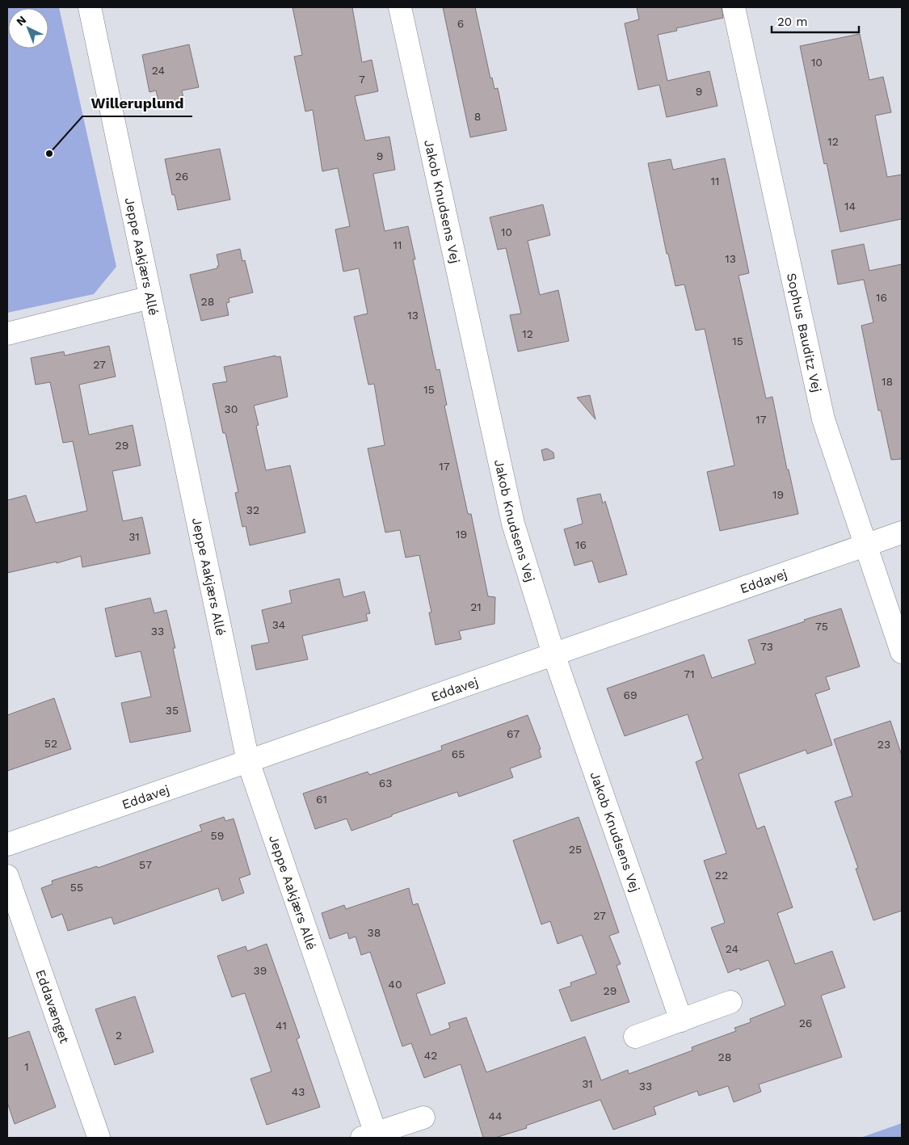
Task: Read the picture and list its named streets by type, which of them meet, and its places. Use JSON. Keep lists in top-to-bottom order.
{
  "streets": {
    "street": [
      "Jakob Knudsens Vej",
      "Jeppe Aakjærs Allé",
      "Sophus Bauditz Vej",
      "Eddavej",
      "Eddavænget"
    ]
  },
  "crossings": [
    ["Jakob Knudsens Vej", "Eddavej"],
    ["Jeppe Aakjærs Allé", "Eddavej"],
    ["Sophus Bauditz Vej", "Eddavej"]
  ],
  "places": ["Willeruplund"],
  "house_numbers": [
    "6",
    "10",
    "24",
    "7",
    "9",
    "8",
    "12",
    "9",
    "26",
    "11",
    "14",
    "10",
    "11",
    "13",
    "16",
    "28",
    "13",
    "12",
    "15",
    "27",
    "18",
    "15",
    "30",
    "17",
    "29",
    "17",
    "19",
    "32",
    "19",
    "31",
    "16",
    "21",
    "34",
    "75",
    "33",
    "73",
    "71",
    "69",
    "35",
    "67",
    "52",
    "23",
    "65",
    "63",
    "61",
    "59",
    "25",
    "57",
    "22",
    "55",
    "27",
    "38",
    "24",
    "39",
    "40",
    "29",
    "26",
    "41",
    "2",
    "42",
    "28",
    "1",
    "31",
    "33",
    "43",
    "44"
  ],
  "scale_bar": "20 m",
  "north": "top left"
}
